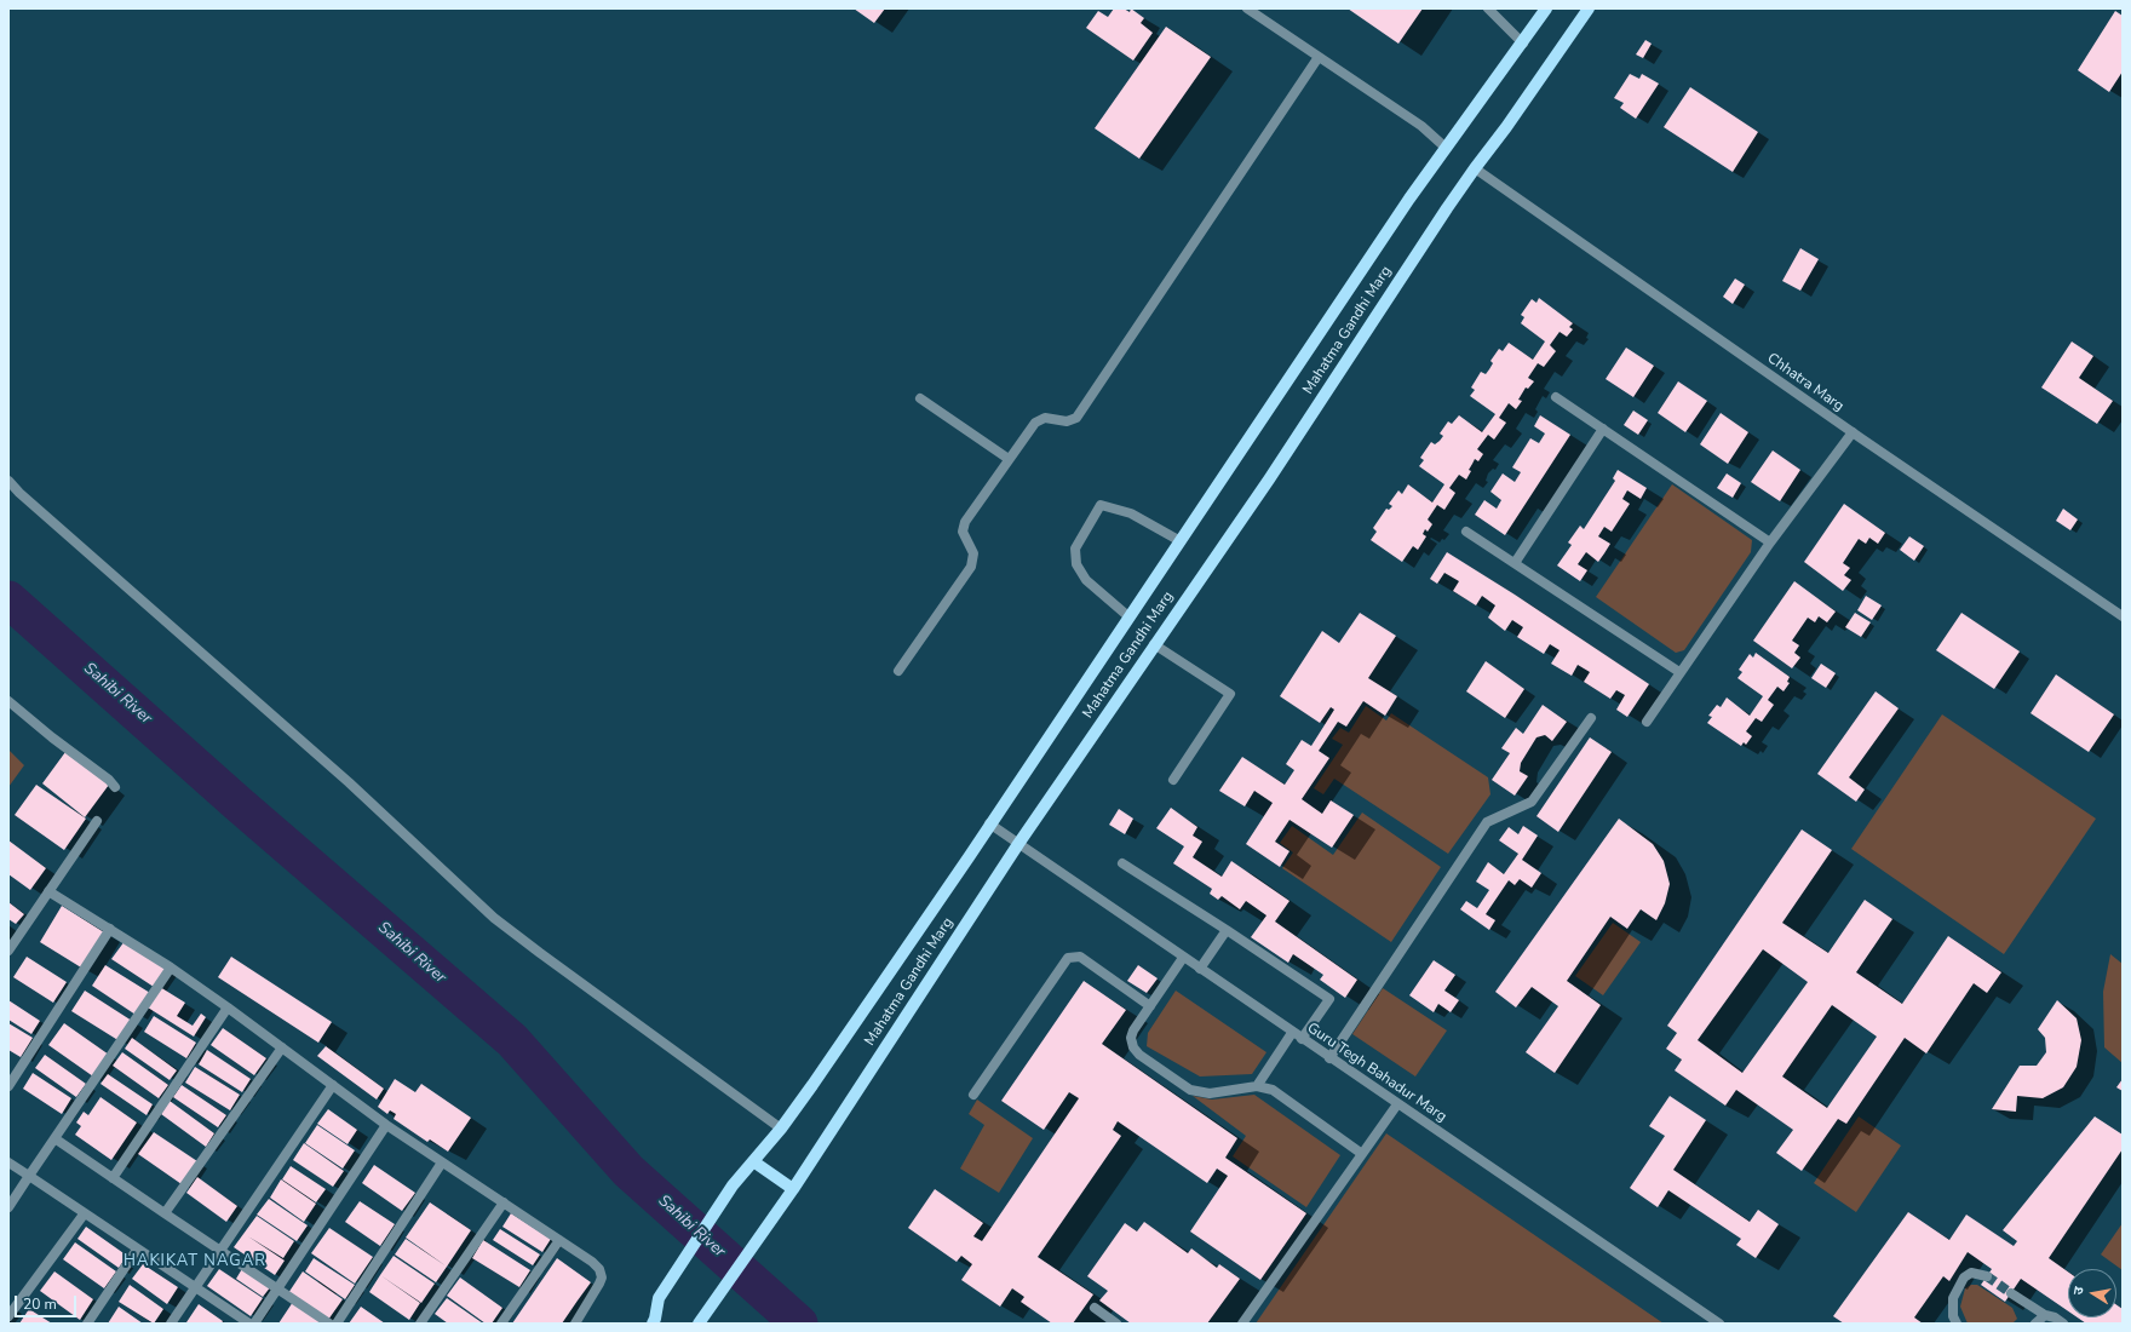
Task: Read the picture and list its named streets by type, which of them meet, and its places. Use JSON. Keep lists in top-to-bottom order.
{
  "streets": {
    "main road": ["Mahatma Gandhi Marg"],
    "street": ["Chhatra Marg", "Guru Tegh Bahadur Marg"]
  },
  "crossings": [
    ["Mahatma Gandhi Marg", "Chhatra Marg"],
    ["Mahatma Gandhi Marg", "Guru Tegh Bahadur Marg"]
  ],
  "districts": ["HAKIKAT NAGAR"],
  "water": ["Sahibi River"],
  "scale_bar": "20 m",
  "north": "left"
}
